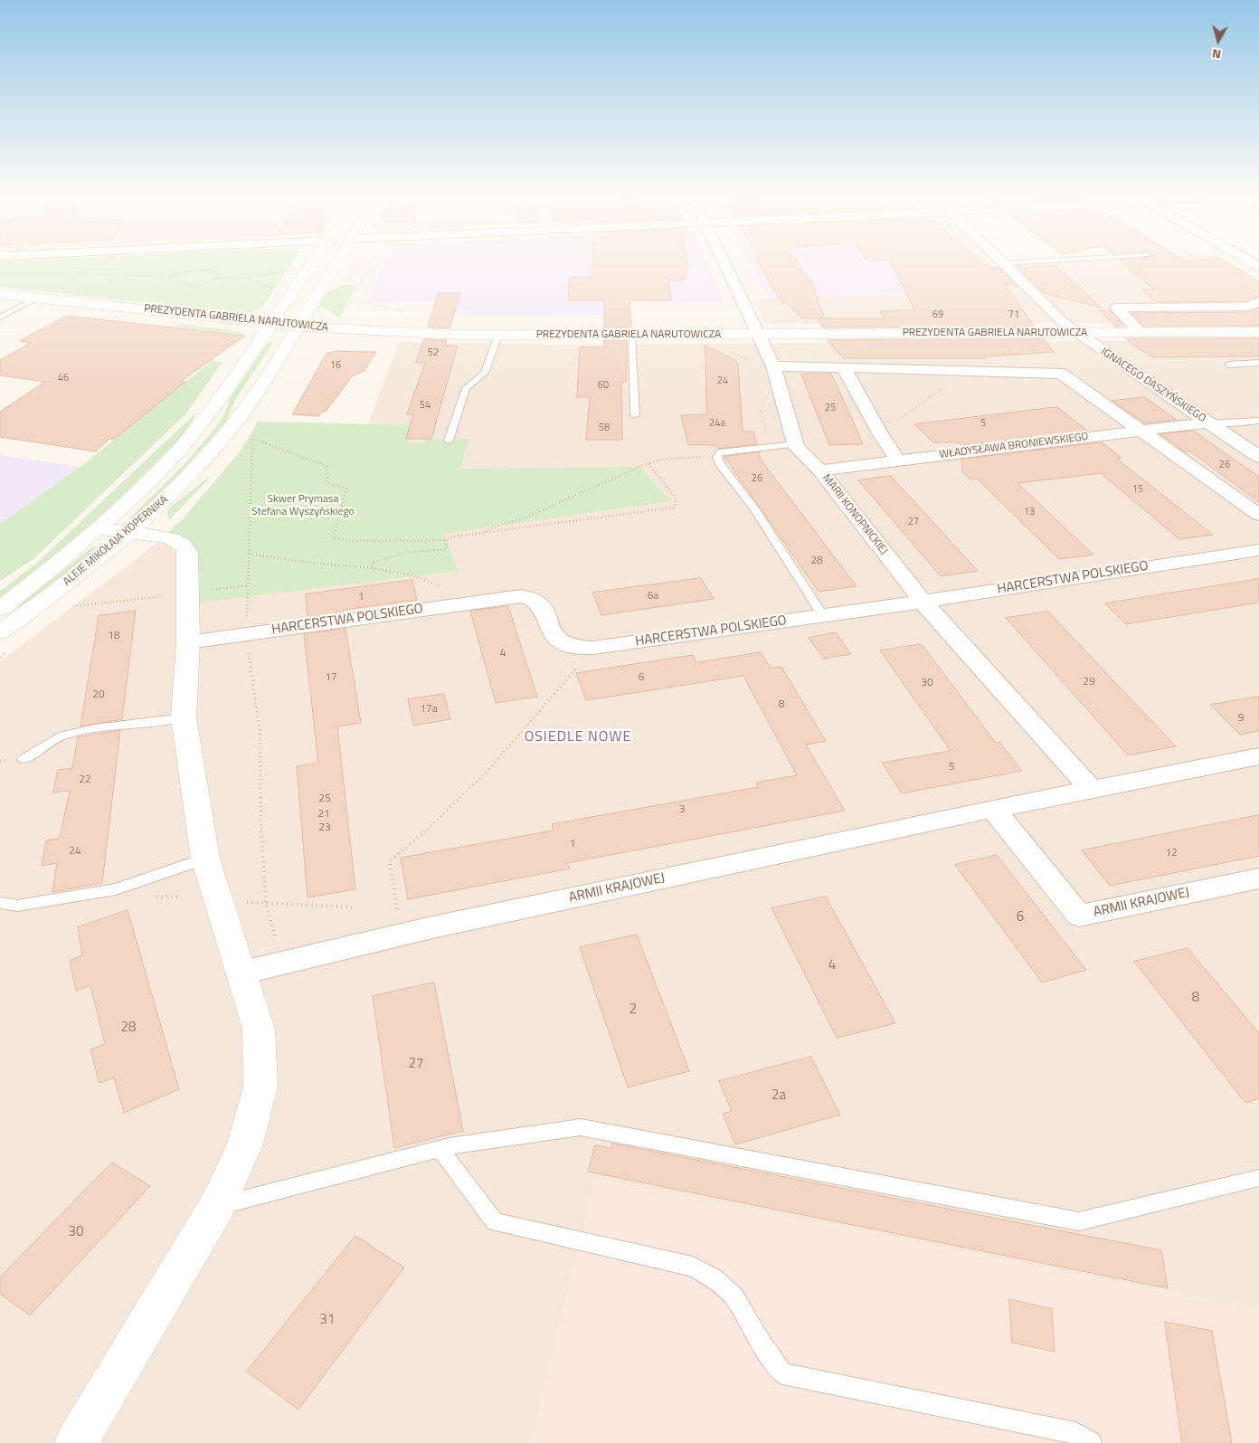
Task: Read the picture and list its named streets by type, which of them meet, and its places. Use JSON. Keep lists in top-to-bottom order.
{
  "streets": {
    "street": [
      "PREZYDENTA GABRIELA NARUTOWICZA",
      "IGNACEGO DASZYŃSKIEGO",
      "WŁADYSŁAWA BRONIEWSKIEGO",
      "MARII KONOPNICKIEJ",
      "ALEJE MIKOŁAJA KOPERNIKA",
      "HARCERSTWA POLSKIEGO",
      "ARMII KRAJOWEJ"
    ]
  },
  "crossings": [
    ["PREZYDENTA GABRIELA NARUTOWICZA", "IGNACEGO DASZYŃSKIEGO"],
    ["PREZYDENTA GABRIELA NARUTOWICZA", "MARII KONOPNICKIEJ"],
    ["PREZYDENTA GABRIELA NARUTOWICZA", "ALEJE MIKOŁAJA KOPERNIKA"],
    ["IGNACEGO DASZYŃSKIEGO", "WŁADYSŁAWA BRONIEWSKIEGO"],
    ["WŁADYSŁAWA BRONIEWSKIEGO", "MARII KONOPNICKIEJ"],
    ["MARII KONOPNICKIEJ", "HARCERSTWA POLSKIEGO"],
    ["MARII KONOPNICKIEJ", "ARMII KRAJOWEJ"]
  ],
  "districts": ["OSIEDLE NOWE"],
  "parks": ["Skwer Prymasa Stefana Wyszyńskiego"],
  "house_numbers": [
    "69",
    "71",
    "52",
    "16",
    "46",
    "24",
    "60",
    "54",
    "25",
    "24a",
    "5",
    "58",
    "26",
    "26",
    "15",
    "13",
    "27",
    "28",
    "6a",
    "1",
    "18",
    "4",
    "17",
    "6",
    "29",
    "30",
    "20",
    "8",
    "17a",
    "9",
    "5",
    "22",
    "25",
    "3",
    "21",
    "23",
    "1",
    "24",
    "12",
    "6",
    "4",
    "8",
    "2",
    "28",
    "27",
    "2a",
    "30",
    "31"
  ],
  "north": "bottom"
}
